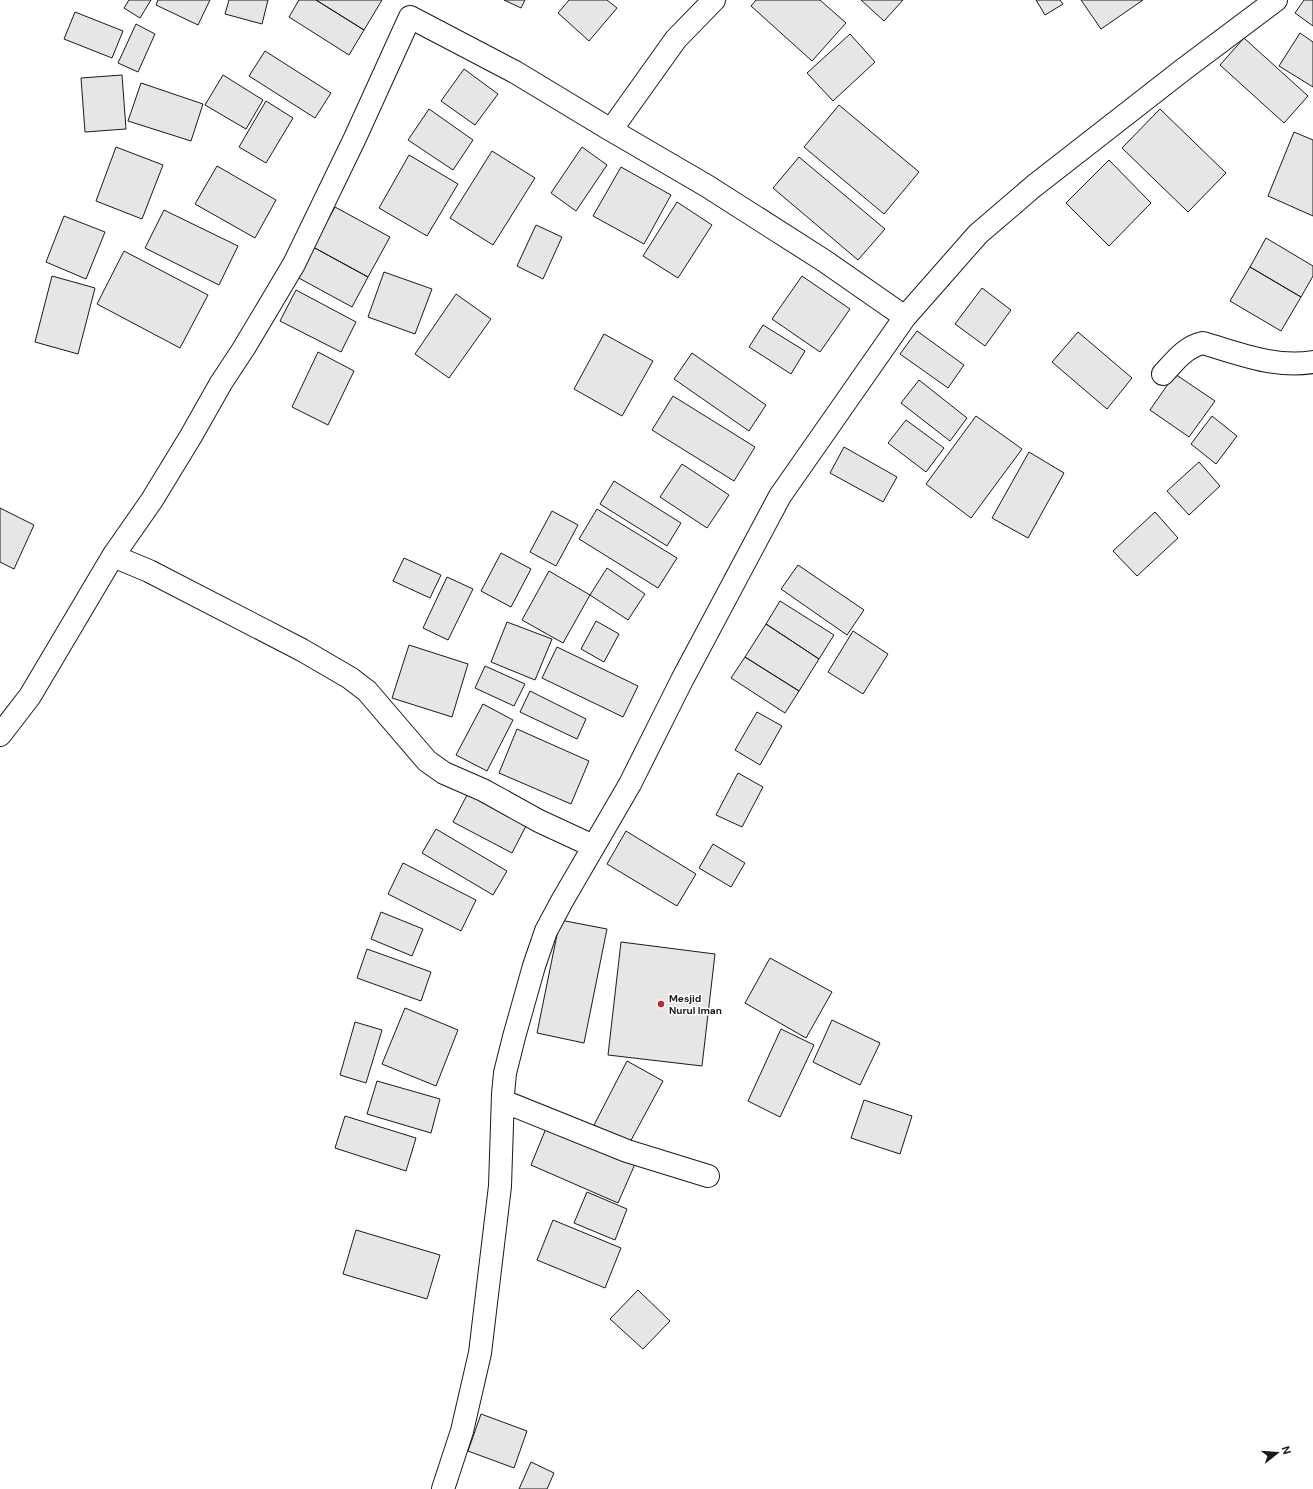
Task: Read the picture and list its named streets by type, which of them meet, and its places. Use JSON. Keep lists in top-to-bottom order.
{
  "places": ["Mesjid Nurul Iman"],
  "north": "right"
}
